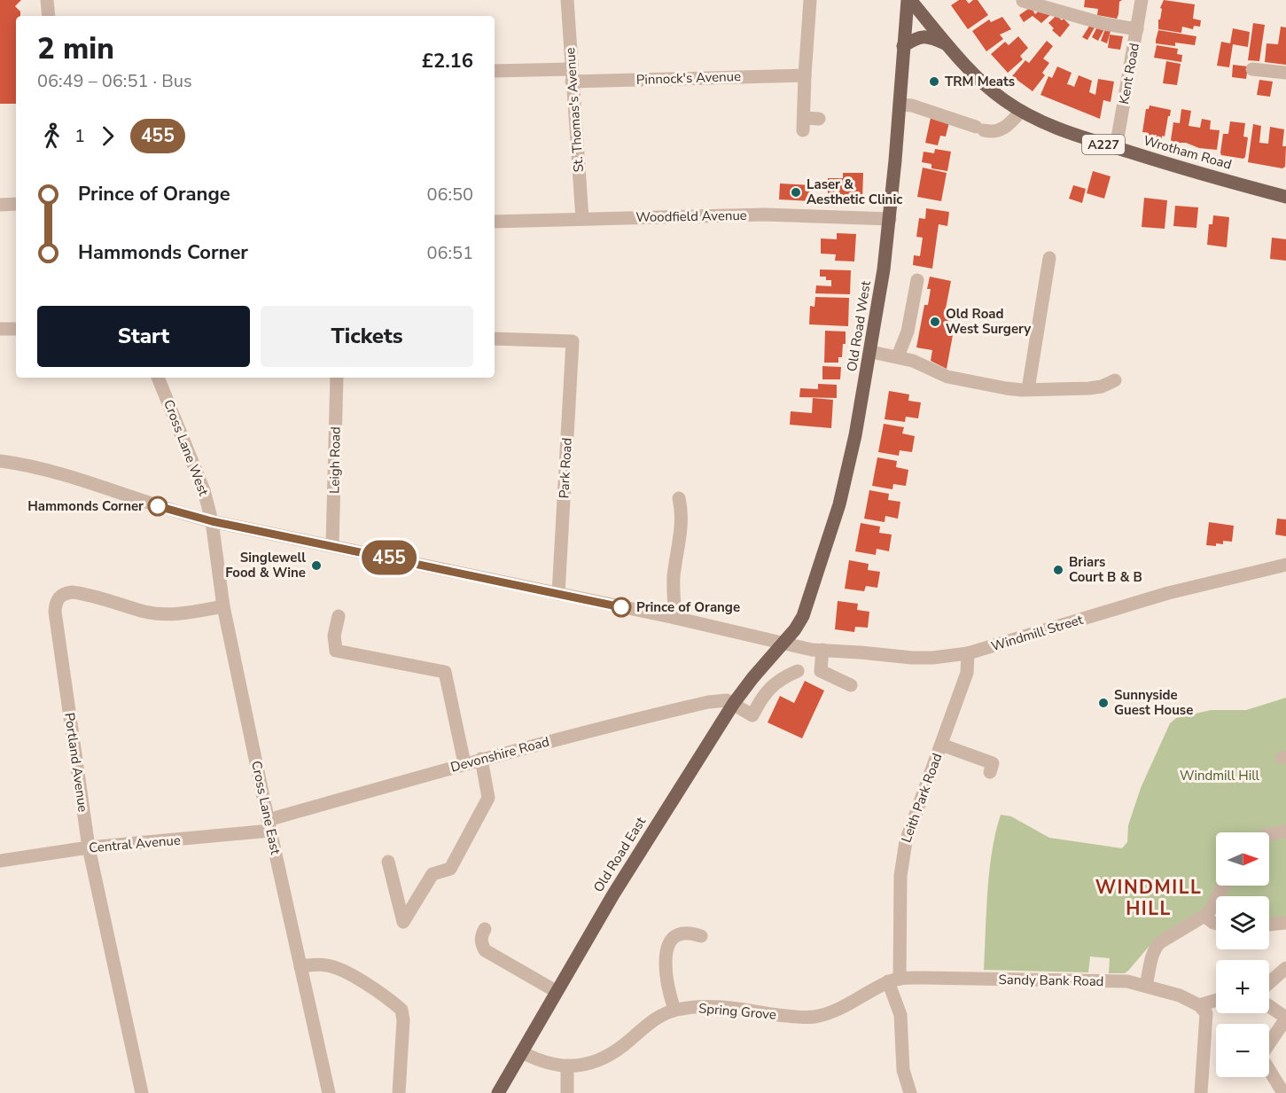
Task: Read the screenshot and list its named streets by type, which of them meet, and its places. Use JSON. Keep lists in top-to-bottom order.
{
  "streets": {
    "main road": [
      "A227",
      "Wrotham Road",
      "Old Road West",
      "Old Road East"
    ],
    "street": [
      "Kent Road",
      "Pinnock's Avenue",
      "St. Thomas's Avenue",
      "Woodfield Avenue",
      "Cross Lane West",
      "Leigh Road",
      "Park Road",
      "Windmill Street",
      "Devonshire Road",
      "Portland Avenue",
      "Leith Park Road",
      "Cross Lane East",
      "Central Avenue",
      "Sandy Bank Road",
      "Spring Grove"
    ]
  },
  "crossings": [
    ["Kent Road", "Wrotham Road"],
    ["Pinnock's Avenue", "St. Thomas's Avenue"],
    ["St. Thomas's Avenue", "Woodfield Avenue"],
    ["A227", "Wrotham Road"],
    ["A227", "Old Road West"],
    ["Wrotham Road", "Old Road West"],
    ["Woodfield Avenue", "Old Road West"],
    ["Old Road West", "Windmill Street"],
    ["Old Road West", "Old Road East"],
    ["Cross Lane West", "Windmill Street"],
    ["Cross Lane West", "Cross Lane East"],
    ["Leigh Road", "Windmill Street"],
    ["Park Road", "Windmill Street"],
    ["Windmill Street", "Leith Park Road"],
    ["Windmill Street", "Cross Lane East"],
    ["Windmill Street", "Old Road East"],
    ["Devonshire Road", "Cross Lane East"],
    ["Devonshire Road", "Central Avenue"],
    ["Devonshire Road", "Old Road East"],
    ["Portland Avenue", "Cross Lane East"],
    ["Portland Avenue", "Central Avenue"],
    ["Leith Park Road", "Sandy Bank Road"],
    ["Leith Park Road", "Spring Grove"],
    ["Cross Lane East", "Central Avenue"],
    ["Old Road East", "Spring Grove"],
    ["Sandy Bank Road", "Spring Grove"]
  ],
  "districts": ["WINDMILL HILL"],
  "parks": ["Windmill Hill"],
  "places": [
    "TRM Meats",
    "Laser & Aesthetic Clinic",
    "Old Road West Surgery",
    "Hammonds Corner",
    "Singlewell Food & Wine",
    "Briars Court B & B",
    "Prince of Orange",
    "Sunnyside Guest House"
  ],
  "lines": ["bus line 455"],
  "north": "right",
  "page": {
    "on_map": "455",
    "heading": ["2 min", "06:49 – 06:51 · Bus", "£2.16"],
    "legs": ["1", "455"],
    "list": [
      {
        "name": "Prince of Orange",
        "value": "06:50"
      },
      {
        "name": "Hammonds Corner",
        "value": "06:51"
      }
    ],
    "buttons": ["Start", "Tickets"],
    "map_buttons": ["+", "−"]
  }
}
